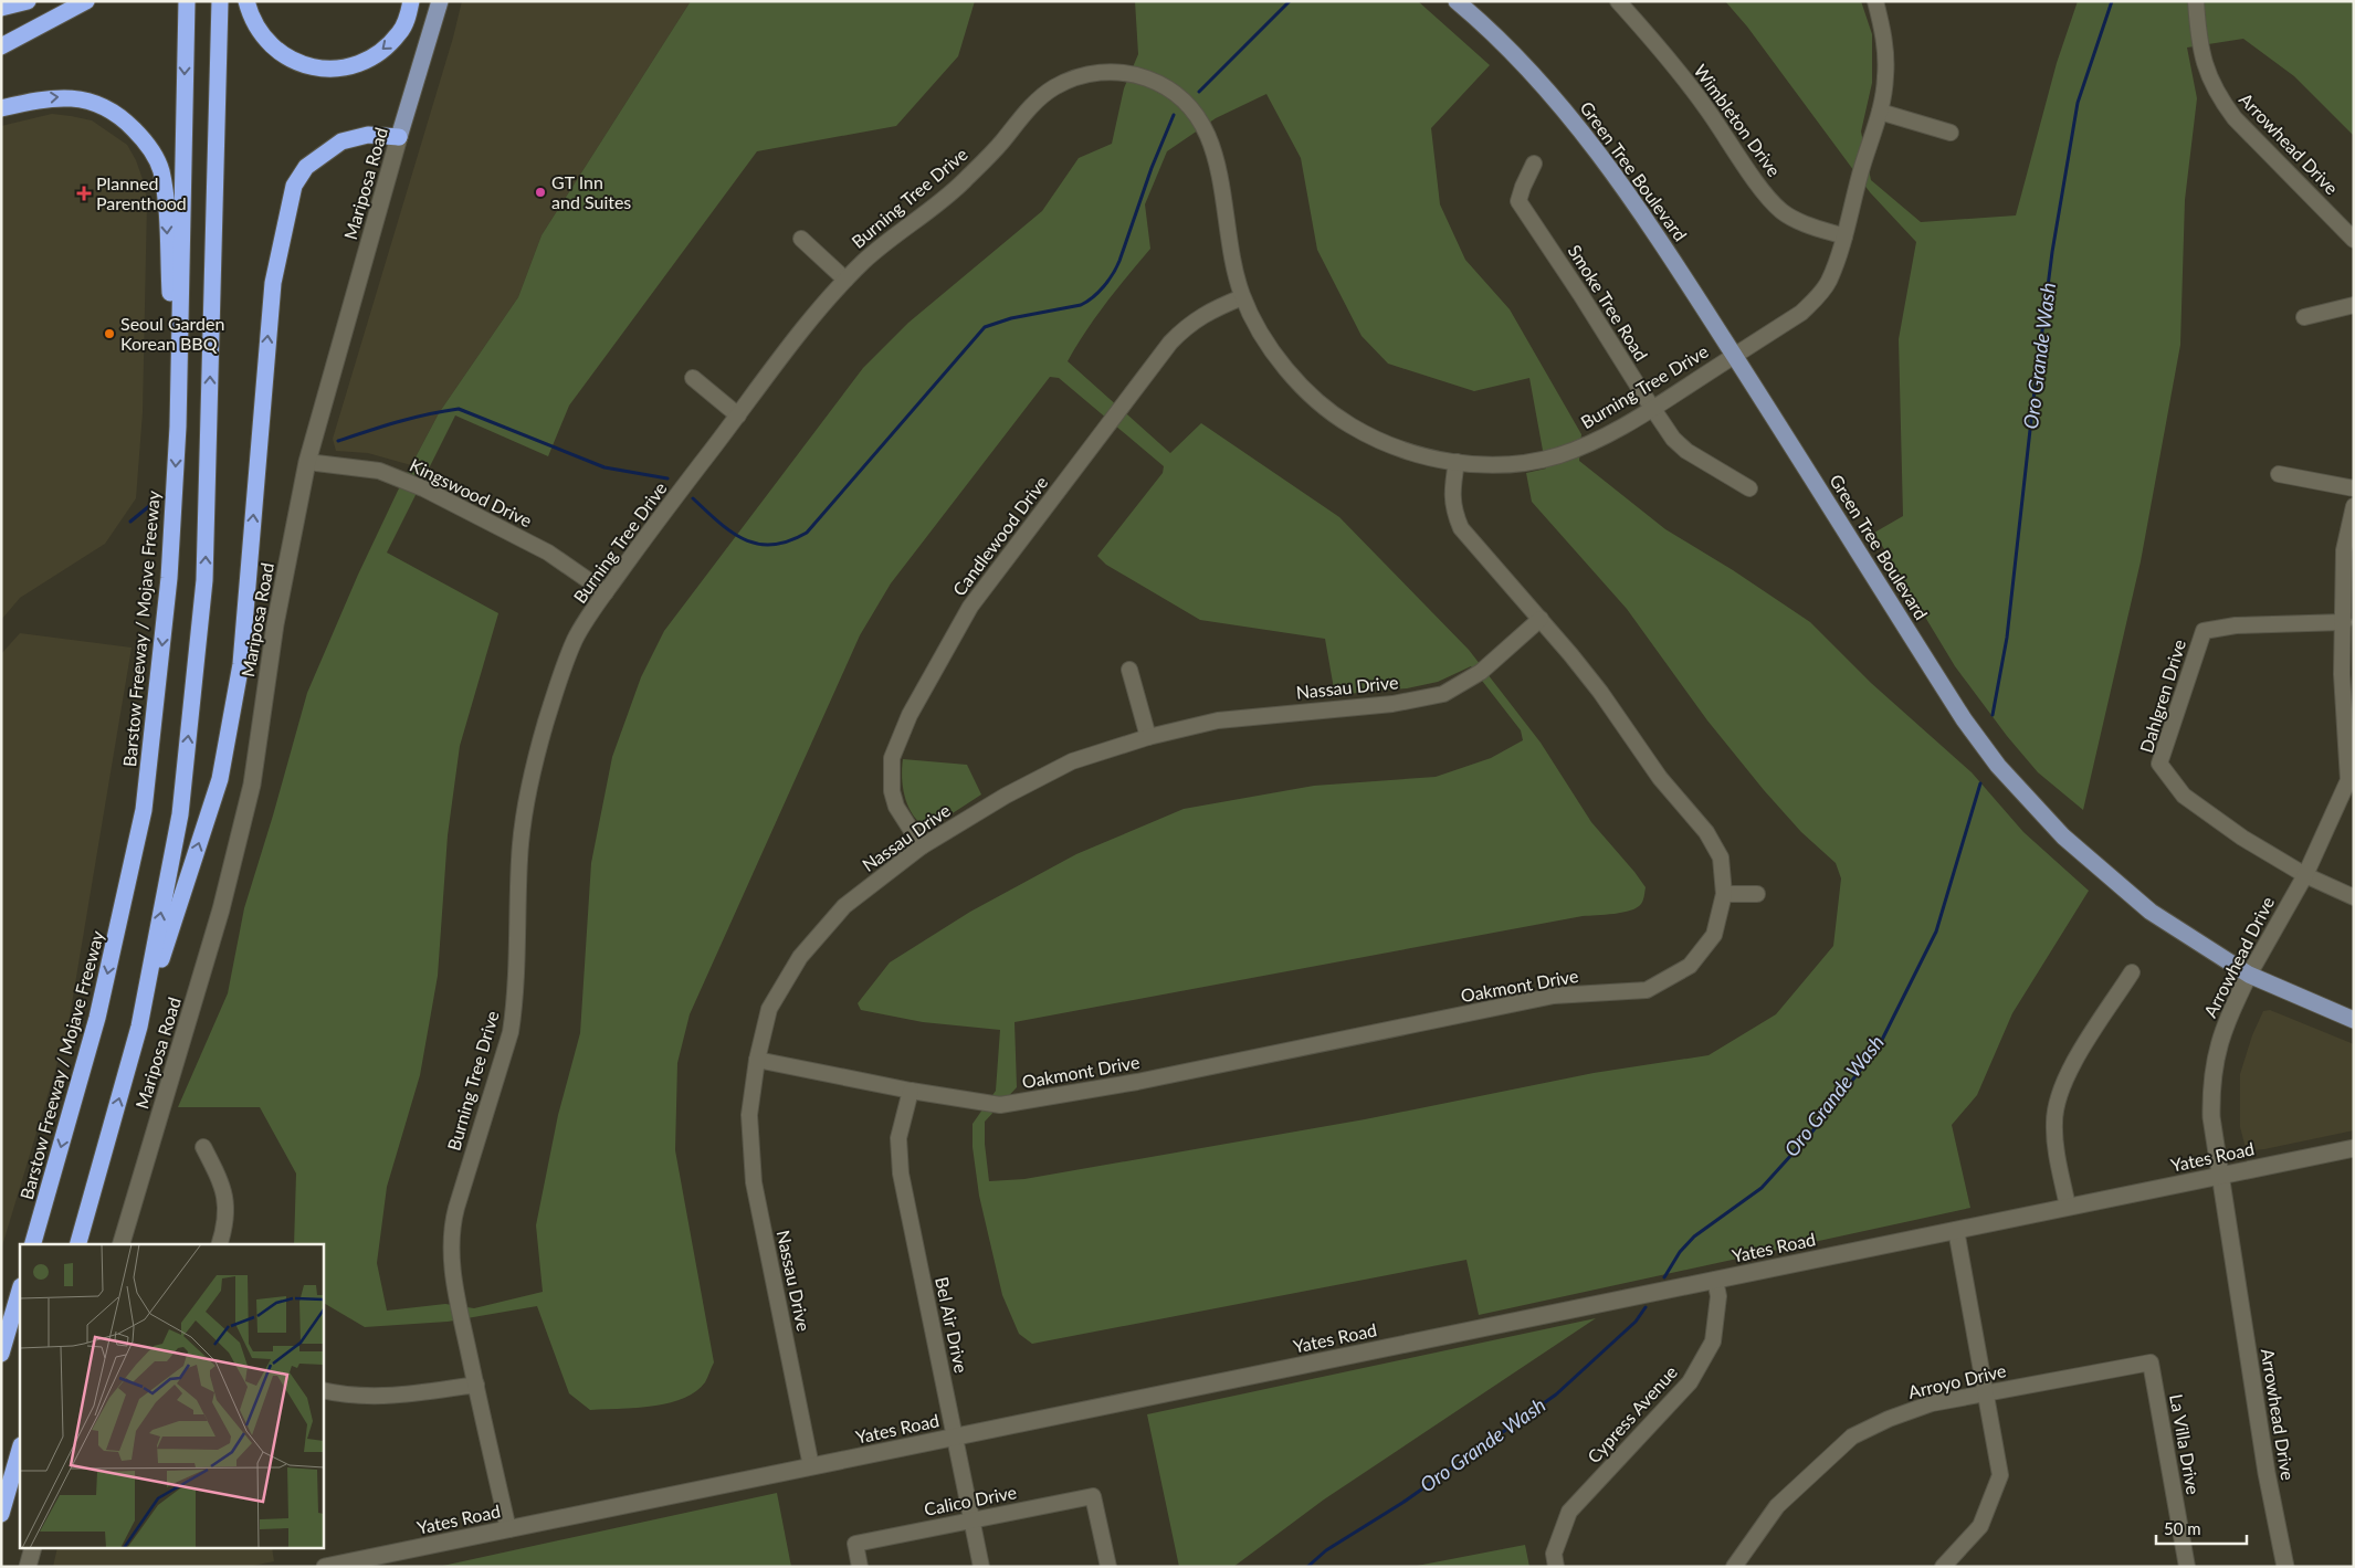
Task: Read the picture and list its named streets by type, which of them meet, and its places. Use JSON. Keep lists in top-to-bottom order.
{
  "streets": {
    "highway": ["Barstow Freeway / Mojave Freeway"],
    "main road": ["Green Tree Boulevard", "Mariposa Road"],
    "street": [
      "Wimbleton Drive",
      "Arrowhead Drive",
      "Burning Tree Drive",
      "Smoke Tree Road",
      "Kingswood Drive",
      "Candlewood Drive",
      "Nassau Drive",
      "Dahlgren Drive",
      "Oakmont Drive",
      "Yates Road",
      "Bel Air Drive",
      "Arroyo Drive",
      "Cypress Avenue",
      "La Villa Drive",
      "Calico Drive"
    ]
  },
  "crossings": [
    ["Wimbleton Drive", "Burning Tree Drive"],
    ["Arrowhead Drive", "Green Tree Boulevard"],
    ["Arrowhead Drive", "Dahlgren Drive"],
    ["Arrowhead Drive", "Yates Road"],
    ["Green Tree Boulevard", "Burning Tree Drive"],
    ["Mariposa Road", "Kingswood Drive"],
    ["Burning Tree Drive", "Smoke Tree Road"],
    ["Burning Tree Drive", "Kingswood Drive"],
    ["Burning Tree Drive", "Candlewood Drive"],
    ["Burning Tree Drive", "Oakmont Drive"],
    ["Burning Tree Drive", "Yates Road"],
    ["Candlewood Drive", "Nassau Drive"],
    ["Nassau Drive", "Oakmont Drive"],
    ["Nassau Drive", "Yates Road"],
    ["Oakmont Drive", "Bel Air Drive"],
    ["Yates Road", "Bel Air Drive"],
    ["Yates Road", "Cypress Avenue"],
    ["Bel Air Drive", "Calico Drive"],
    ["Arroyo Drive", "La Villa Drive"]
  ],
  "water": ["Oro Grande Wash"],
  "places": {
    "other": ["GT Inn and Suites", "Seoul Garden Korean BBQ"],
    "health": ["Planned Parenthood"]
  },
  "scale_bar": "50 m"
}
